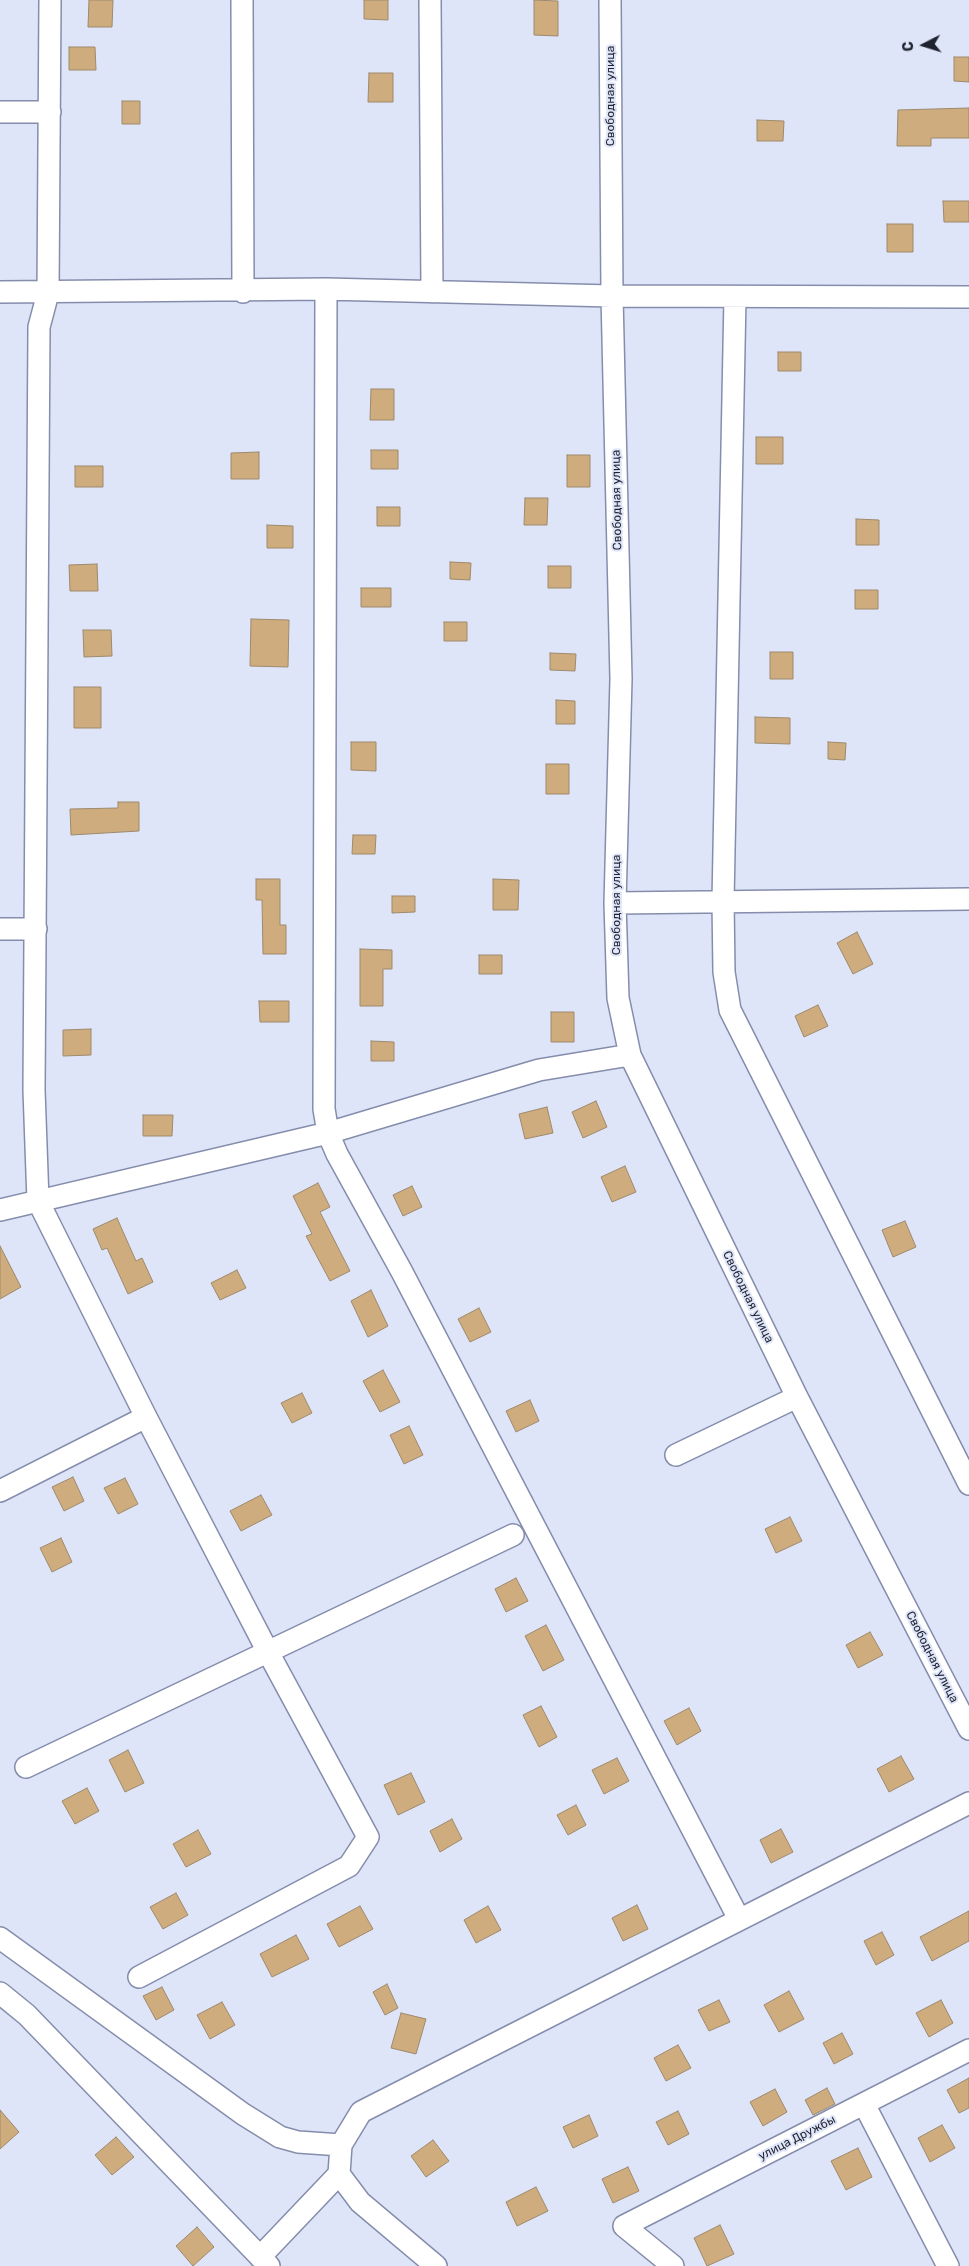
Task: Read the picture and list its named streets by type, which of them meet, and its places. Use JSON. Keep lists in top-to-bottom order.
{
  "streets": {
    "street": ["Свободная улица", "улица Дружбы"]
  },
  "north": "left"
}
